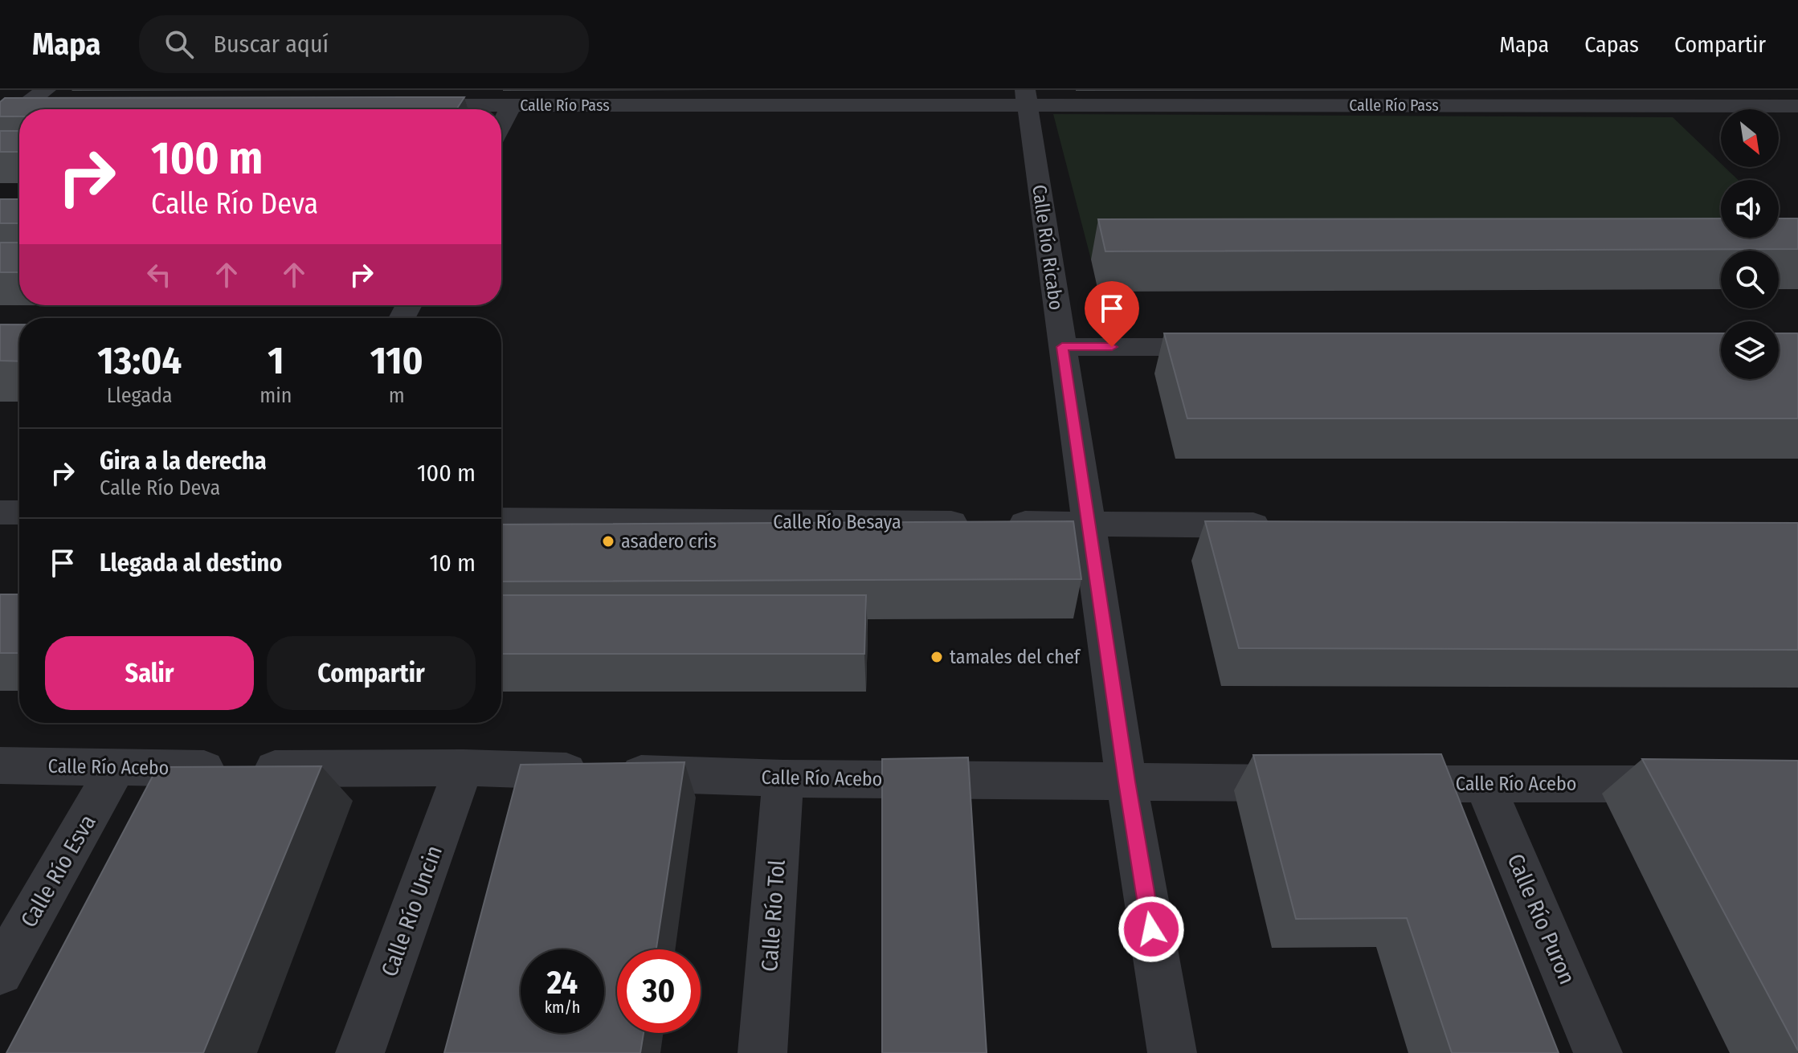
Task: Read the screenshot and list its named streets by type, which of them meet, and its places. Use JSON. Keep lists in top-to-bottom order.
{
  "streets": {
    "street": [
      "Calle Río Pass",
      "Calle Río Ricabo",
      "Calle Río Besaya",
      "Calle Río Acebo",
      "Calle Río Esva",
      "Calle Río Uncin",
      "Calle Río Tol",
      "Calle Río Puron"
    ]
  },
  "crossings": [
    ["Calle Río Pass", "Calle Río Ricabo"],
    ["Calle Río Ricabo", "Calle Río Besaya"],
    ["Calle Río Ricabo", "Calle Río Acebo"],
    ["Calle Río Acebo", "Calle Río Esva"],
    ["Calle Río Acebo", "Calle Río Uncin"],
    ["Calle Río Acebo", "Calle Río Tol"],
    ["Calle Río Acebo", "Calle Río Puron"]
  ],
  "places": ["asadero cris", "tamales del chef"],
  "north": "bottom right",
  "page": {
    "header": "Mapa",
    "search": "Buscar aquí",
    "nav": ["Mapa", "Capas", "Compartir"],
    "turn": ["100 m", "Calle Río Deva"],
    "eta": [
      "13:04",
      "Llegada",
      "1",
      "min",
      "110",
      "m"
    ],
    "list": [
      {
        "name": "Gira a la derecha",
        "note": "Calle Río Deva",
        "value": "100 m"
      },
      {
        "name": "Llegada al destino",
        "value": "10 m"
      }
    ],
    "buttons": ["Salir", "Compartir"],
    "speed": "24 km/h",
    "limit": "30"
  }
}
